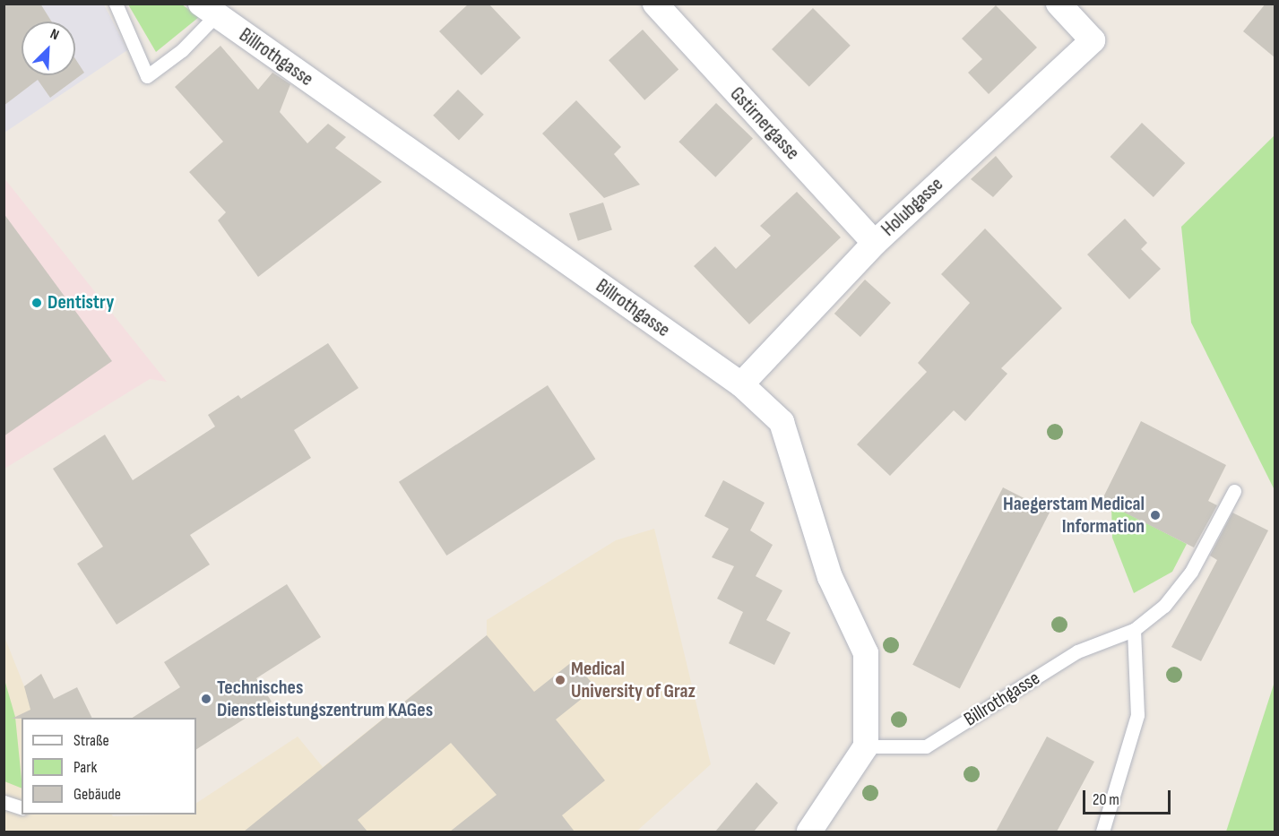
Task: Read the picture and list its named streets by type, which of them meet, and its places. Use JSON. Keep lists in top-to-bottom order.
{
  "streets": {
    "street": ["Billrothgasse", "Gstirnergasse", "Holubgasse"]
  },
  "crossings": [
    ["Billrothgasse", "Holubgasse"],
    ["Gstirnergasse", "Holubgasse"]
  ],
  "places": [
    "Dentistry",
    "Haegerstam Medical Information",
    "Medical University of Graz",
    "Technisches Dienstleistungszentrum KAGes"
  ],
  "legend": ["Straße", "Park", "Gebäude"],
  "scale_bar": "20 m",
  "north": "top right"
}
